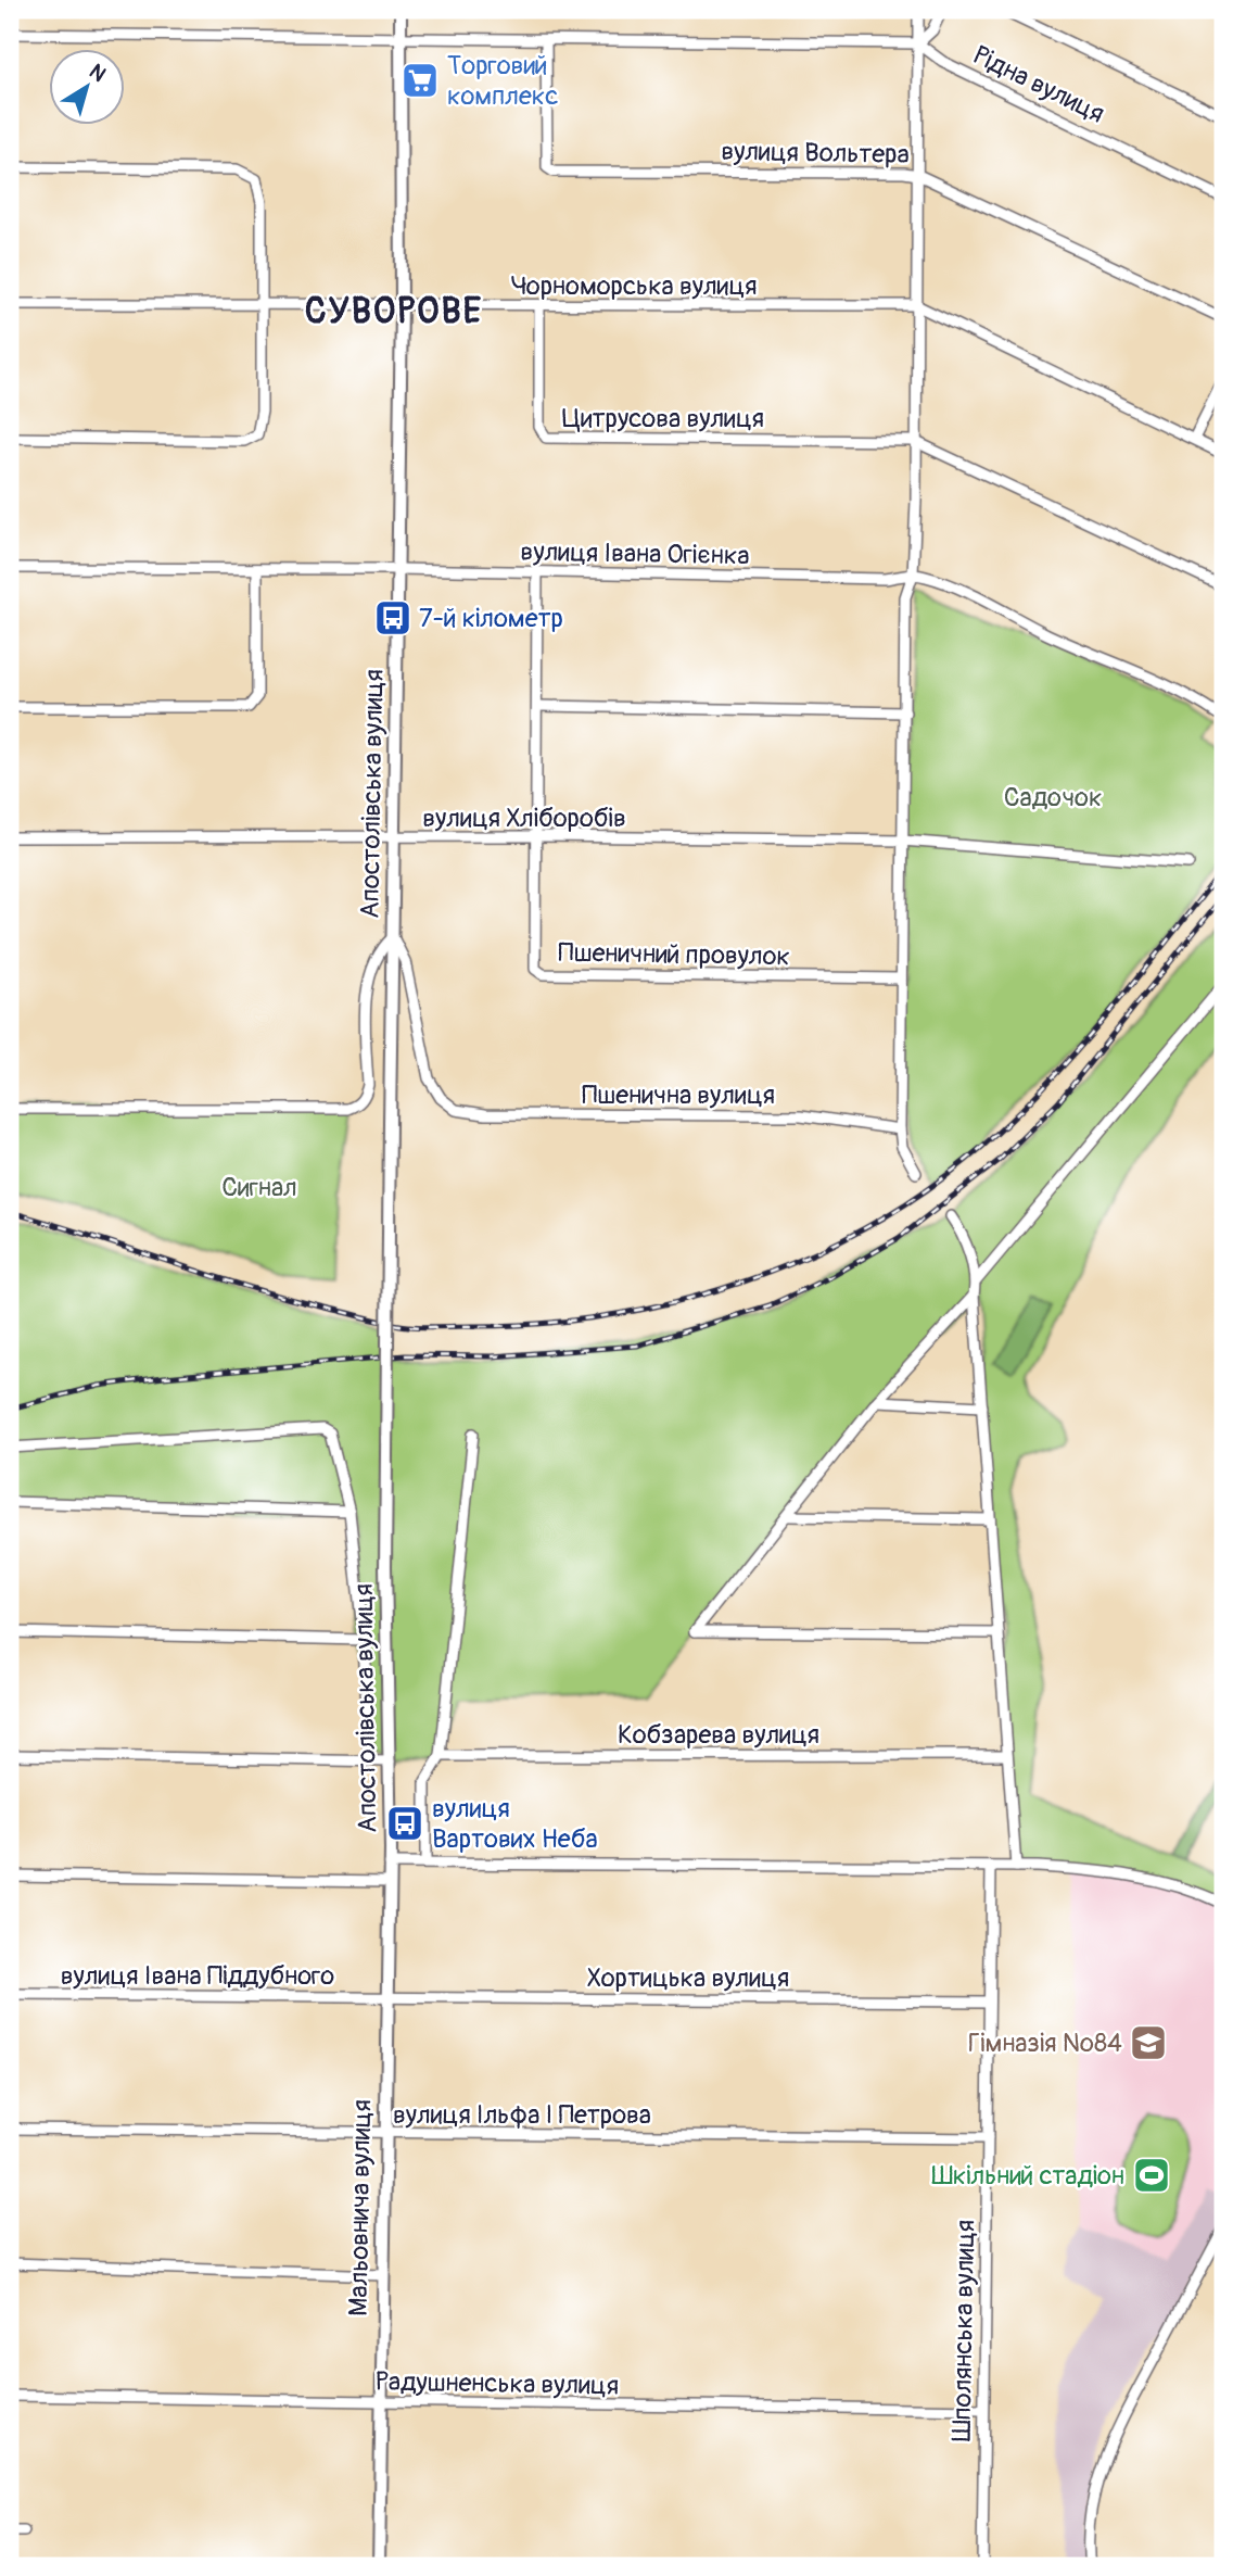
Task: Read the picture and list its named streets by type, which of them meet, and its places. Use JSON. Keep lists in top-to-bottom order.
{
  "streets": {
    "street": [
      "Рідна вулиця",
      "вулиця Вольтера",
      "Чорноморська вулиця",
      "Цитрусова вулиця",
      "вулиця Івана Огієнка",
      "Апостолівська вулиця",
      "вулиця Хліборобів",
      "Пшеничний провулок",
      "Пшенична вулиця",
      "Кобзарева вулиця",
      "вулиця Івана Піддубного",
      "Хортицька вулиця",
      "вулиця Ільфа І Петрова",
      "Мальовнича вулиця",
      "Шполянська вулиця",
      "Радушненська вулиця"
    ]
  },
  "crossings": [
    ["Чорноморська вулиця", "Цитрусова вулиця"],
    ["Чорноморська вулиця", "Апостолівська вулиця"],
    ["вулиця Івана Огієнка", "Апостолівська вулиця"],
    ["Апостолівська вулиця", "вулиця Хліборобів"],
    ["Апостолівська вулиця", "Пшенична вулиця"],
    ["Апостолівська вулиця", "Мальовнича вулиця"],
    ["вулиця Хліборобів", "Пшеничний провулок"],
    ["вулиця Івана Піддубного", "Хортицька вулиця"],
    ["вулиця Івана Піддубного", "Мальовнича вулиця"],
    ["Хортицька вулиця", "Мальовнича вулиця"],
    ["Хортицька вулиця", "Шполянська вулиця"],
    ["вулиця Ільфа І Петрова", "Мальовнича вулиця"],
    ["вулиця Ільфа І Петрова", "Шполянська вулиця"],
    ["Мальовнича вулиця", "Радушненська вулиця"],
    ["Шполянська вулиця", "Радушненська вулиця"]
  ],
  "districts": ["СУВОРОВЕ"],
  "parks": ["Садочок", "Сигнал"],
  "places": {
    "supermarket": ["Торговий комплекс"],
    "bus stop": ["7-й кілометр", "вулиця Вартових Неба"],
    "school or university": ["Гімназія №84"],
    "sports": ["Шкільний стадіон"]
  },
  "north": "top right"
}
